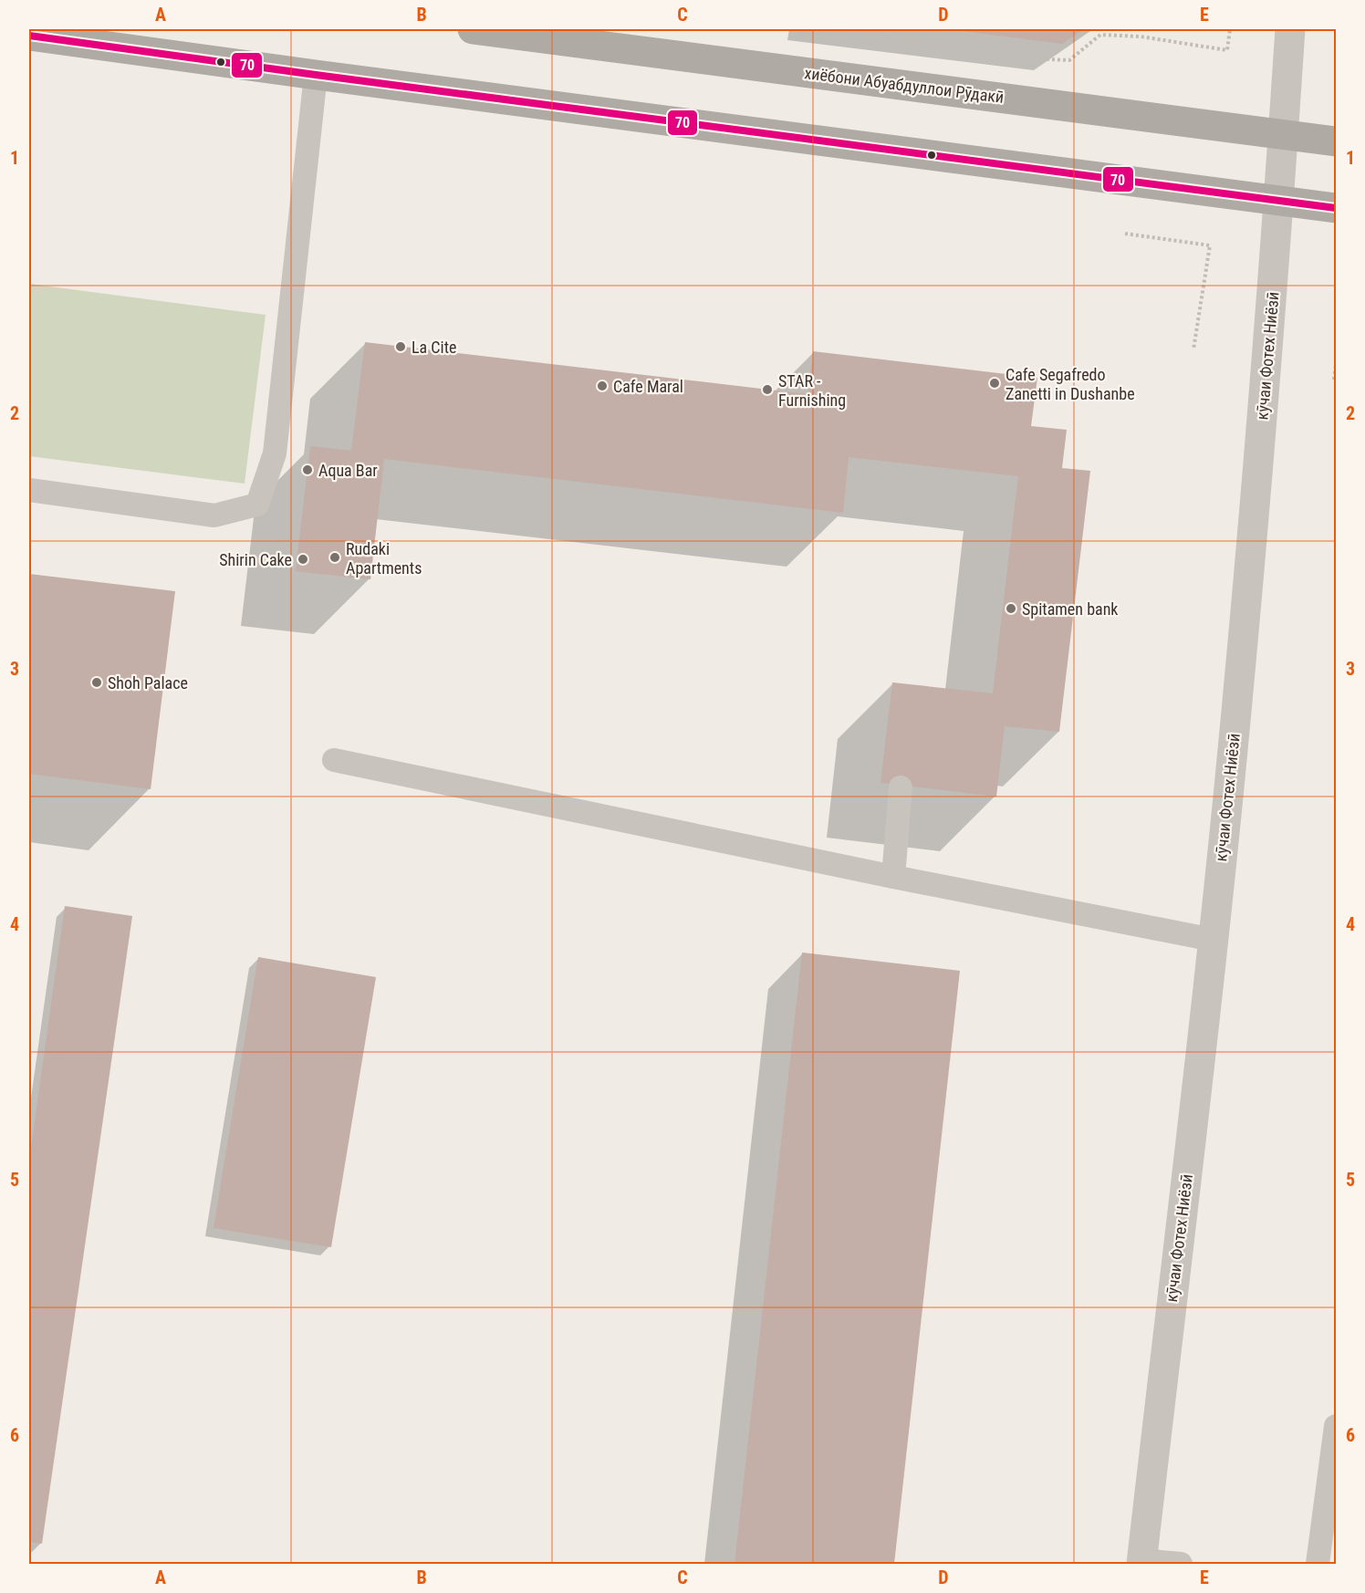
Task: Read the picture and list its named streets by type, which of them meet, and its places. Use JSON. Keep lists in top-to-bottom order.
{
  "streets": {
    "highway": ["хиёбони Абуабдуллои Рӯдакӣ"],
    "street": ["кӯчаи Фотех Ниёзӣ"]
  },
  "crossings": [
    ["хиёбони Абуабдуллои Рӯдакӣ", "кӯчаи Фотех Ниёзӣ"]
  ],
  "places": [
    "La Cite",
    "Cafe Segafredo Zanetti in Dushanbe",
    "Cafe Maral",
    "STAR - Furnishing",
    "Aqua Bar",
    "Rudaki Apartments",
    "Shirin Cake",
    "Spitamen bank",
    "Shoh Palace"
  ],
  "lines": ["transit line 70"],
  "grid": {
    "columns": [
      "A",
      "B",
      "C",
      "D",
      "E"
    ],
    "rows": [
      "1",
      "2",
      "3",
      "4",
      "5",
      "6"
    ]
  }
}
